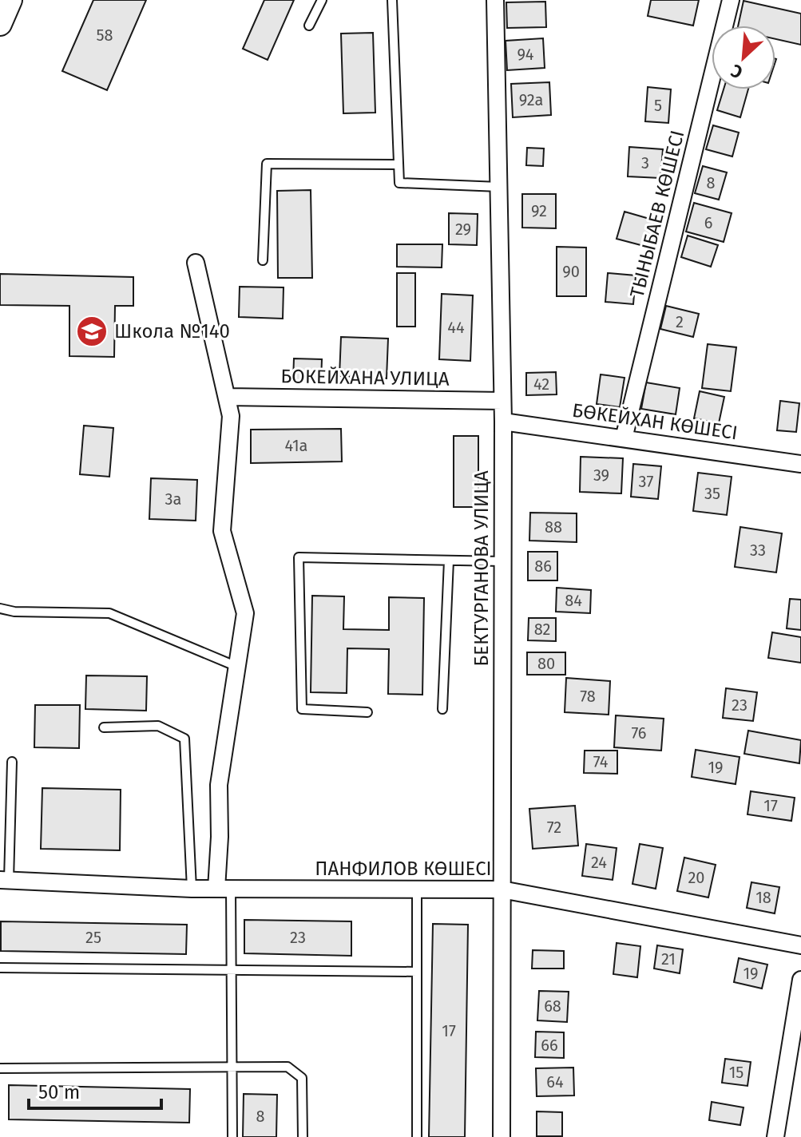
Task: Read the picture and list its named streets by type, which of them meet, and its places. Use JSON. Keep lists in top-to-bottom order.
{
  "streets": {
    "street": [
      "ТЫНЫБАЕВ КӨШЕСІ",
      "БОКЕЙХАНА УЛИЦА",
      "БӨКЕЙХАН КӨШЕСІ",
      "БЕКТУРГАНОВА УЛИЦА",
      "ПАНФИЛОВ КӨШЕСІ"
    ]
  },
  "crossings": [
    ["ТЫНЫБАЕВ КӨШЕСІ", "БӨКЕЙХАН КӨШЕСІ"],
    ["БОКЕЙХАНА УЛИЦА", "БЕКТУРГАНОВА УЛИЦА"],
    ["БӨКЕЙХАН КӨШЕСІ", "БЕКТУРГАНОВА УЛИЦА"],
    ["БЕКТУРГАНОВА УЛИЦА", "ПАНФИЛОВ КӨШЕСІ"]
  ],
  "places": {
    "school or university": ["Школа №140"]
  },
  "house_numbers": [
    "58",
    "94",
    "92а",
    "5",
    "3",
    "8",
    "92",
    "6",
    "29",
    "90",
    "2",
    "44",
    "42",
    "41а",
    "39",
    "37",
    "35",
    "3а",
    "88",
    "33",
    "86",
    "84",
    "82",
    "80",
    "78",
    "23",
    "76",
    "74",
    "19",
    "17",
    "72",
    "24",
    "20",
    "18",
    "25",
    "23",
    "21",
    "19",
    "68",
    "17",
    "66",
    "15",
    "64",
    "8"
  ],
  "scale_bar": "50 m",
  "north": "bottom left"
}
